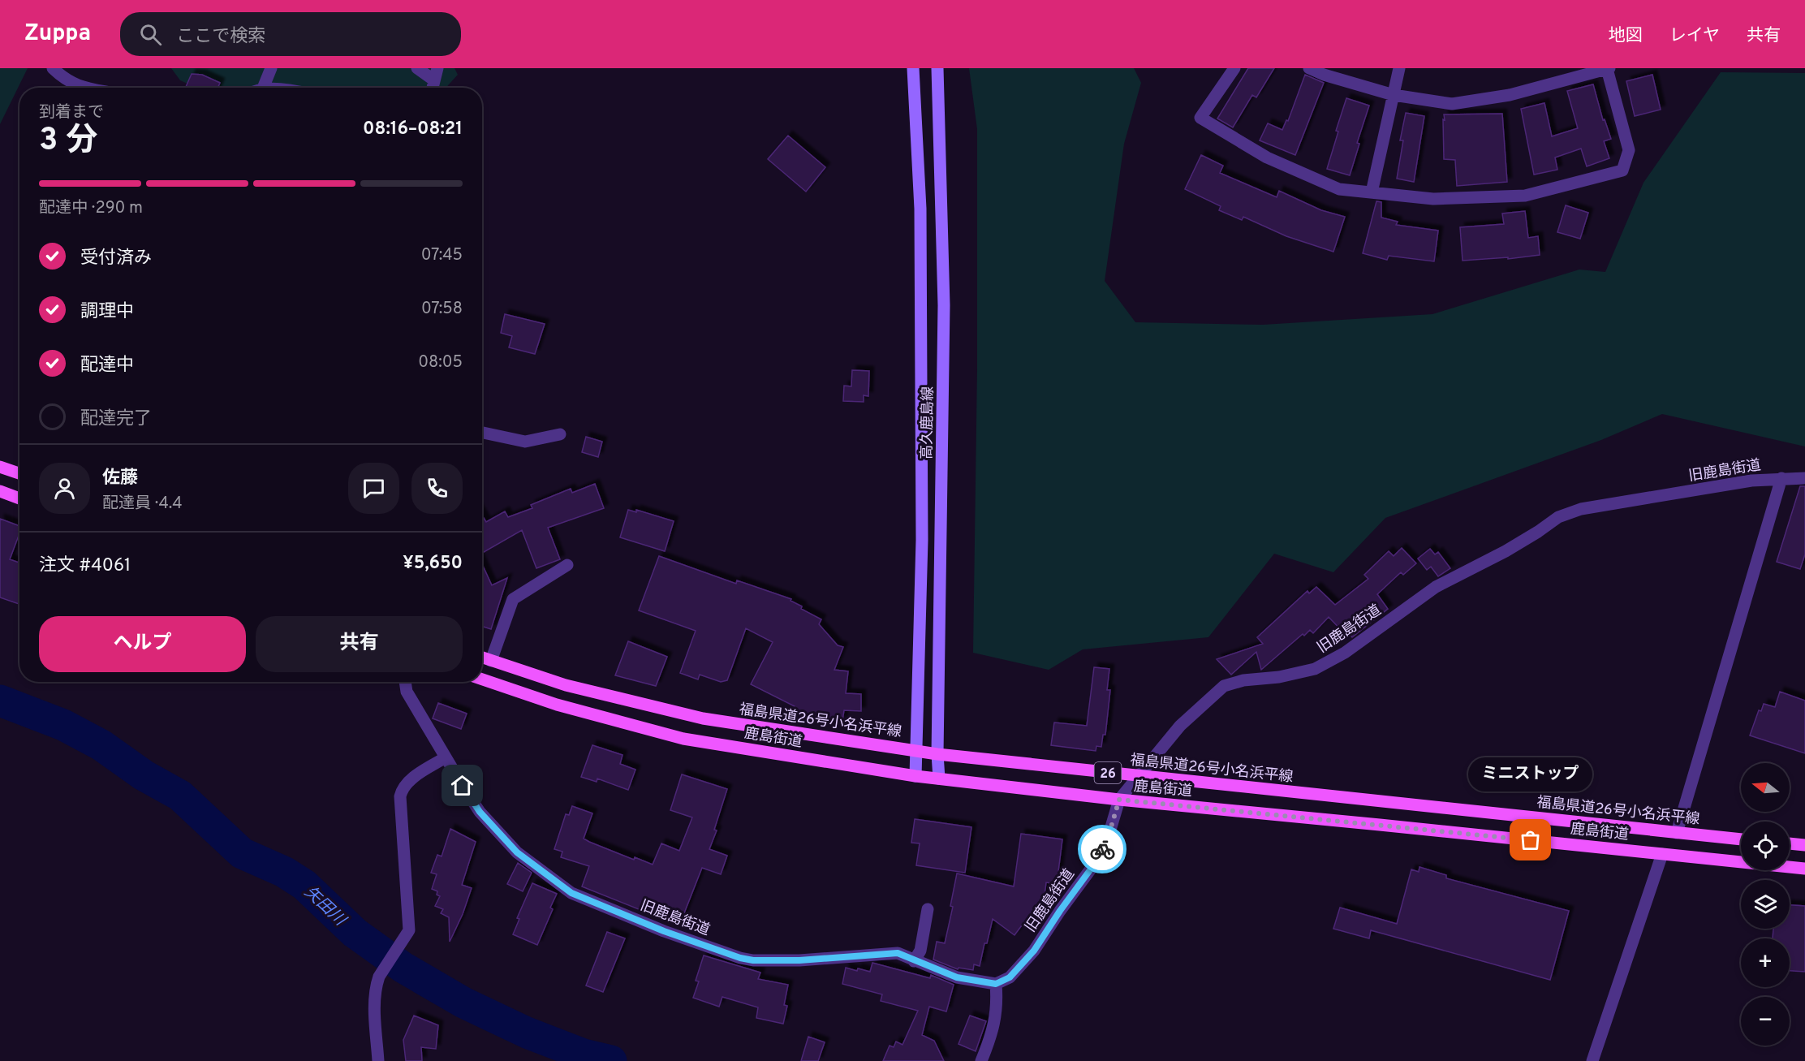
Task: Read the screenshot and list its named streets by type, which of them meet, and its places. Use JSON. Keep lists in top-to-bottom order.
{
  "streets": {
    "main road": [
      "高久鹿島線",
      "福島県道26号小名浜平線",
      "鹿島街道",
      "26"
    ],
    "street": ["旧鹿島街道"]
  },
  "crossings": [
    ["高久鹿島線", "福島県道26号小名浜平線"],
    ["高久鹿島線", "鹿島街道"],
    ["旧鹿島街道", "福島県道26号小名浜平線"],
    ["旧鹿島街道", "鹿島街道"]
  ],
  "water": ["矢田川"],
  "places": ["ミニストップ"],
  "north": "left",
  "page": {
    "header": "Zuppa",
    "search": "ここで検索",
    "nav": ["地図", "レイヤ", "共有"],
    "heading": ["3 分", "到着まで", "08:16–08:21"],
    "panel": [
      "佐藤",
      "配達員 · 4.4",
      "注文 #4061",
      "¥5,650"
    ],
    "bar": "配達中 · 290 m",
    "list": [
      ["受付済み", "07:45"],
      ["調理中", "07:58"],
      ["配達中", "08:05"],
      "配達完了"
    ],
    "buttons": ["ヘルプ", "共有"],
    "bubble": "ミニストップ",
    "map_buttons": ["+", "−"]
  }
}
